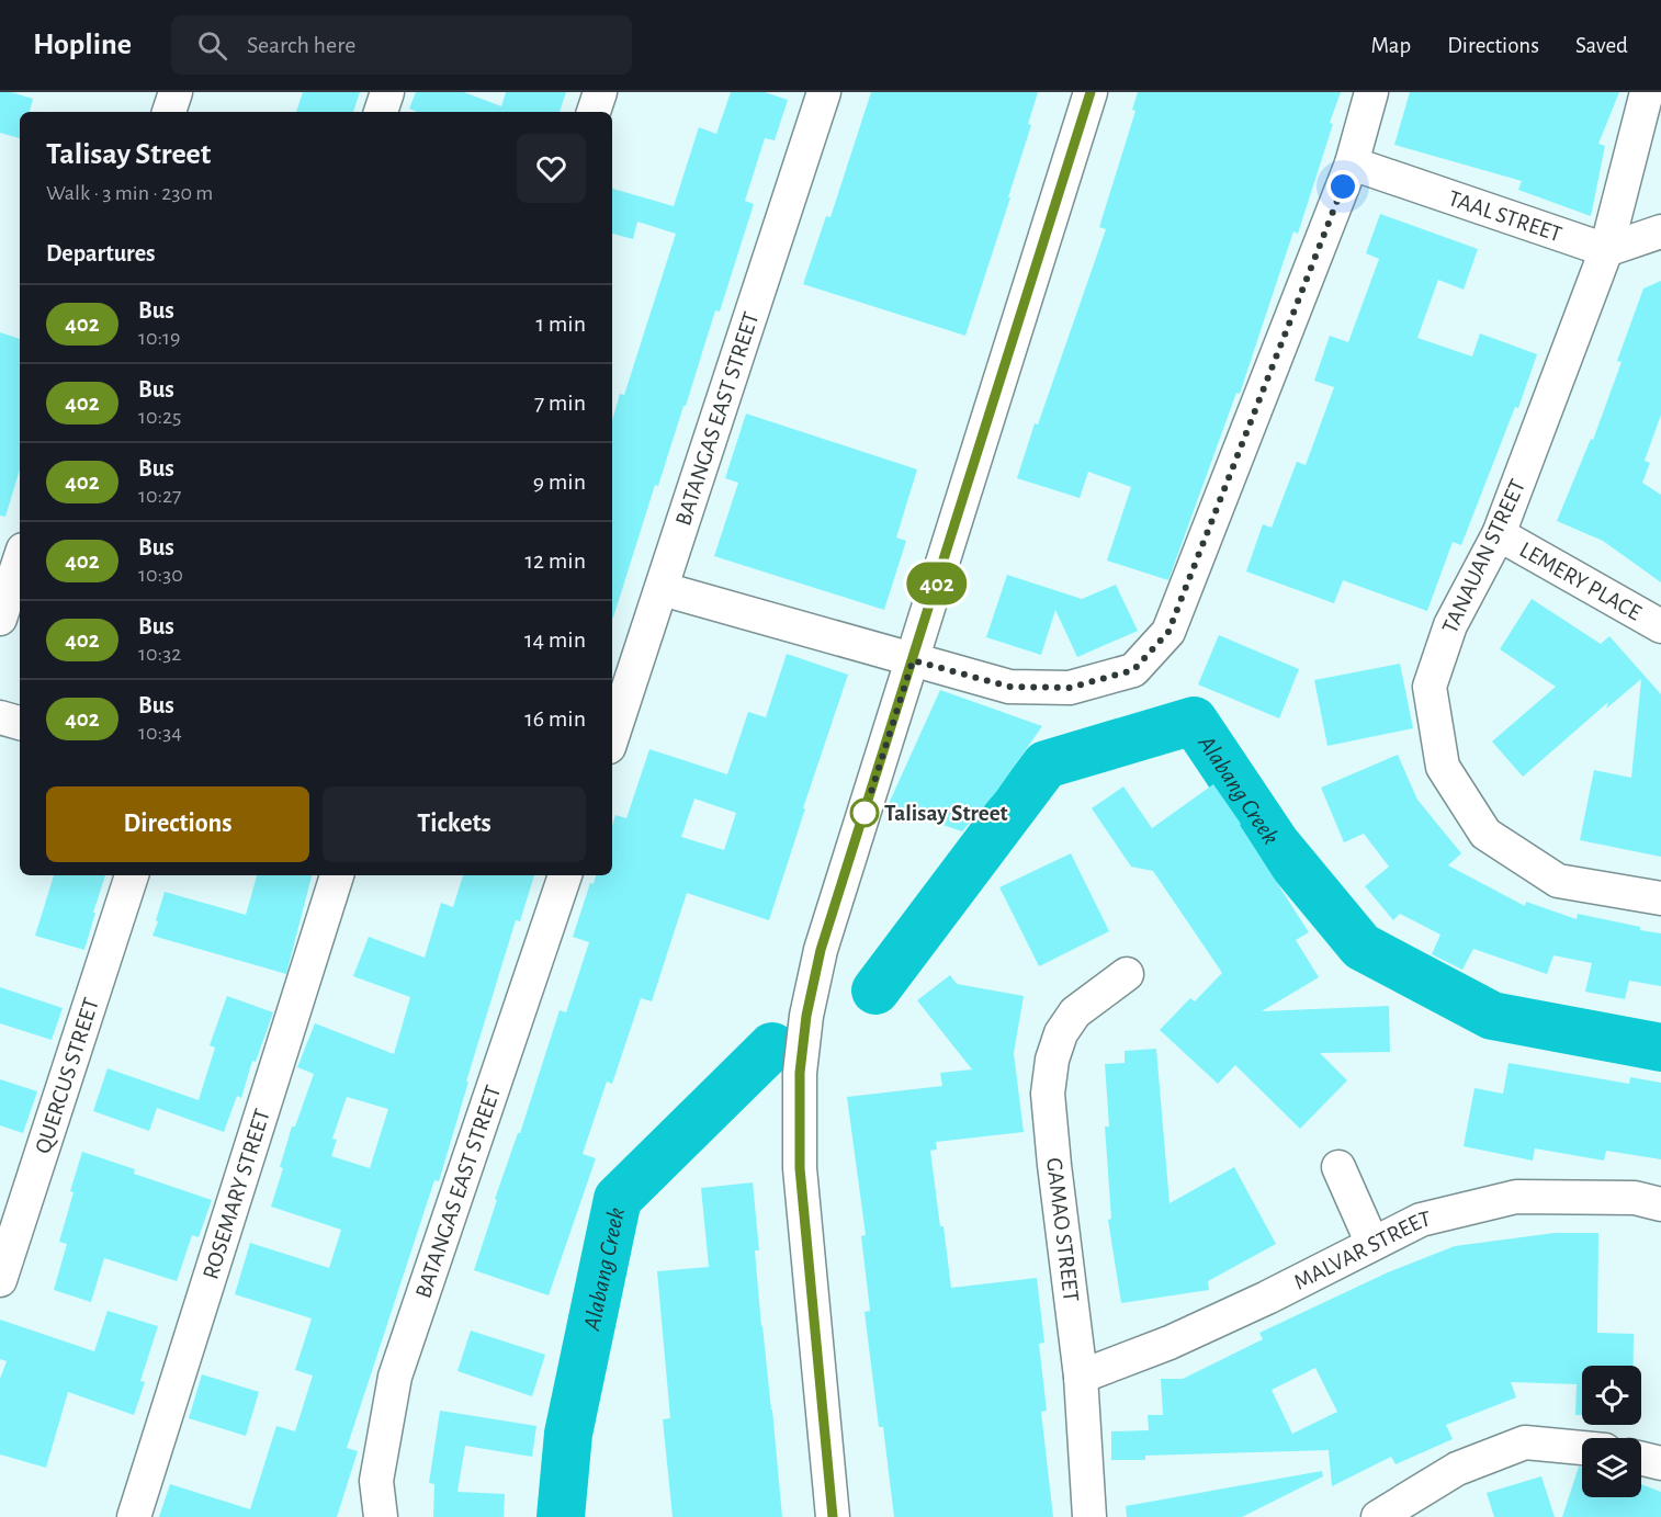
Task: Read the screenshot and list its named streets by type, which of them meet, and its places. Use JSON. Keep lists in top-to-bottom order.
{
  "streets": {
    "street": [
      "TAAL STREET",
      "BATANGAS EAST STREET",
      "TANAUAN STREET",
      "LEMERY PLACE",
      "QUERCUS STREET",
      "ROSEMARY STREET",
      "GAMAO STREET",
      "MALVAR STREET"
    ]
  },
  "crossings": [
    ["TAAL STREET", "TANAUAN STREET"],
    ["TANAUAN STREET", "LEMERY PLACE"],
    ["GAMAO STREET", "MALVAR STREET"]
  ],
  "water": ["Alabang Creek"],
  "places": ["Talisay Street"],
  "lines": ["bus line 402"],
  "page": {
    "header": "Hopline",
    "search": "Search here",
    "nav": ["Map", "Directions", "Saved"],
    "on_map": "402",
    "heading": [
      ["Talisay Street", "Walk · 3 min · 230 m"],
      "Departures"
    ],
    "list": [
      {
        "mark": "402",
        "name": "Bus",
        "note": "10:19",
        "value": "1 min"
      },
      {
        "mark": "402",
        "name": "Bus",
        "note": "10:25",
        "value": "7 min"
      },
      {
        "mark": "402",
        "name": "Bus",
        "note": "10:27",
        "value": "9 min"
      },
      {
        "mark": "402",
        "name": "Bus",
        "note": "10:30",
        "value": "12 min"
      },
      {
        "mark": "402",
        "name": "Bus",
        "note": "10:32",
        "value": "14 min"
      },
      {
        "mark": "402",
        "name": "Bus",
        "note": "10:34",
        "value": "16 min"
      }
    ],
    "buttons": ["Directions", "Tickets"]
  }
}
